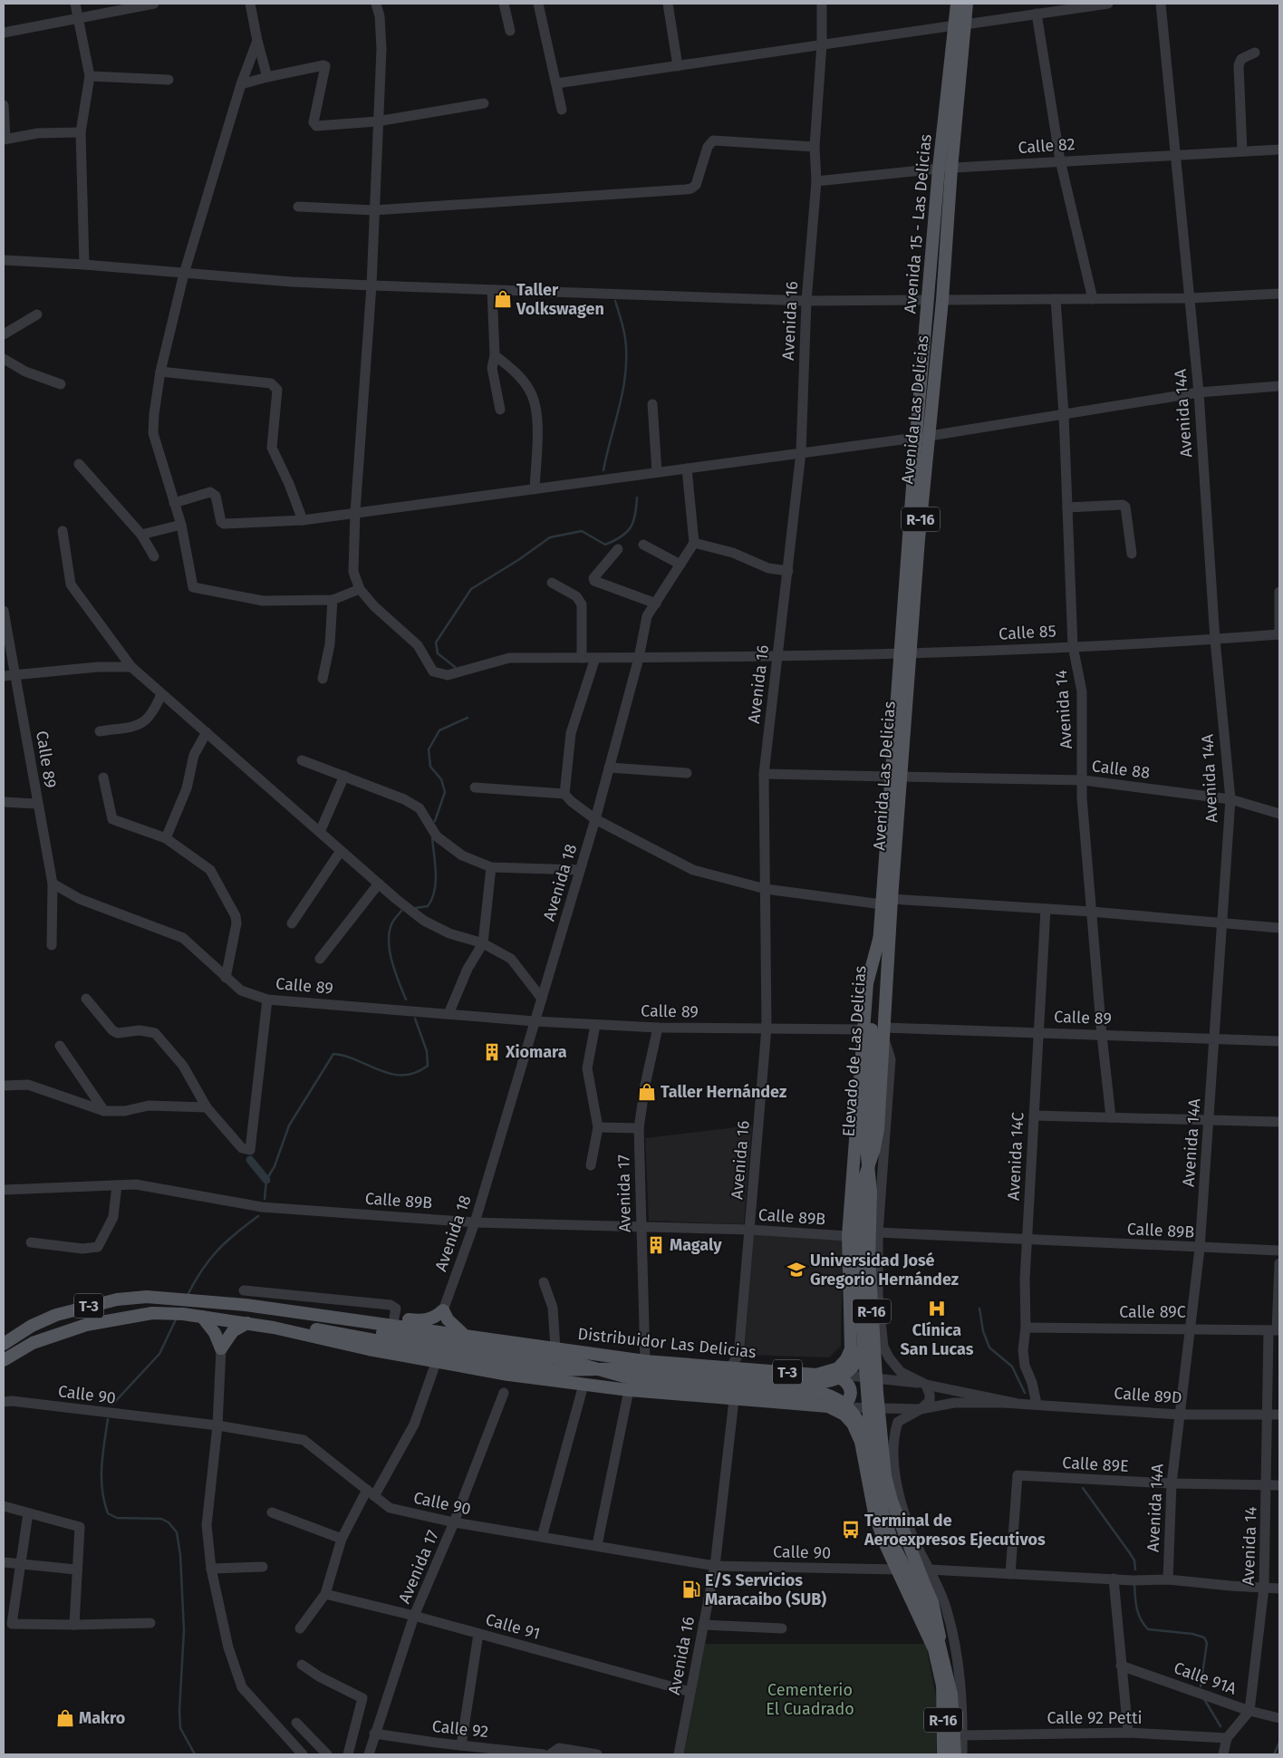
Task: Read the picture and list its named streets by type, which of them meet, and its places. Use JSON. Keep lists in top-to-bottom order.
{
  "streets": {
    "main road": [
      "Avenida 15 - Las Delicias",
      "Avenida Las Delicias",
      "R-16",
      "Elevado de Las Delicias",
      "T-3",
      "Distribuidor Las Delicias"
    ],
    "street": [
      "Calle 82",
      "Avenida 16",
      "Avenida 14A",
      "Calle 85",
      "Avenida 14",
      "Calle 89",
      "Calle 88",
      "Avenida 18",
      "Avenida 14C",
      "Avenida 17",
      "Calle 89B",
      "Calle 89C",
      "Calle 90",
      "Calle 89D",
      "Calle 89E",
      "Calle 91",
      "Calle 91A",
      "Calle 92 Petti",
      "Calle 92"
    ]
  },
  "crossings": [
    ["Calle 82", "Avenida 15 - Las Delicias"],
    ["Calle 82", "Avenida 16"],
    ["Calle 82", "Avenida Las Delicias"],
    ["Calle 82", "Avenida 14A"],
    ["Avenida 15 - Las Delicias", "Avenida Las Delicias"],
    ["Avenida 15 - Las Delicias", "R-16"],
    ["Avenida 15 - Las Delicias", "Calle 85"],
    ["Avenida 15 - Las Delicias", "Calle 88"],
    ["Avenida 15 - Las Delicias", "Elevado de Las Delicias"],
    ["Avenida 16", "Calle 85"],
    ["Avenida 16", "Calle 89"],
    ["Avenida 16", "Calle 88"],
    ["Avenida 16", "Calle 89B"],
    ["Avenida 16", "T-3"],
    ["Avenida 16", "Distribuidor Las Delicias"],
    ["Avenida 16", "Calle 90"],
    ["Avenida 16", "Calle 91"],
    ["Avenida Las Delicias", "Calle 85"],
    ["Avenida 14A", "Calle 85"],
    ["Avenida 14A", "Calle 89"],
    ["Avenida 14A", "Calle 88"],
    ["Avenida 14A", "Calle 89B"],
    ["Avenida 14A", "Calle 89C"],
    ["Avenida 14A", "Calle 89D"],
    ["Avenida 14A", "Calle 89E"],
    ["R-16", "Calle 89"],
    ["R-16", "Elevado de Las Delicias"],
    ["R-16", "Calle 89B"],
    ["R-16", "T-3"],
    ["R-16", "Calle 90"],
    ["R-16", "Calle 92 Petti"],
    ["Calle 85", "Avenida 14"],
    ["Calle 85", "Avenida 18"],
    ["Avenida 14", "Calle 89"],
    ["Avenida 14", "Calle 88"],
    ["Avenida 14", "Calle 89C"],
    ["Avenida 14", "Calle 89D"],
    ["Avenida 14", "Calle 89E"],
    ["Avenida 14", "Calle 91A"],
    ["Calle 89", "Avenida 18"],
    ["Calle 89", "Elevado de Las Delicias"],
    ["Calle 89", "Avenida 14C"],
    ["Calle 89", "Avenida 17"],
    ["Avenida 18", "Calle 89B"],
    ["Avenida 14C", "Calle 89B"],
    ["Avenida 14C", "Calle 89C"],
    ["Avenida 14C", "Calle 89D"],
    ["Avenida 17", "Calle 89B"],
    ["Avenida 17", "Distribuidor Las Delicias"],
    ["Avenida 17", "Calle 90"],
    ["Avenida 17", "Calle 91"],
    ["Avenida 17", "Calle 92"],
    ["T-3", "Distribuidor Las Delicias"]
  ],
  "parks": ["Cementerio El Cuadrado"],
  "places": {
    "shop": ["Taller Volkswagen", "Taller Hernández", "Makro"],
    "building": ["Xiomara", "Magaly"],
    "school or university": ["Universidad José Gregorio Hernández"],
    "hospital": ["Clínica San Lucas"],
    "bus stop": ["Terminal de Aeroexpresos Ejecutivos"],
    "fuel station": ["E/S Servicios Maracaibo (SUB)"]
  }
}
